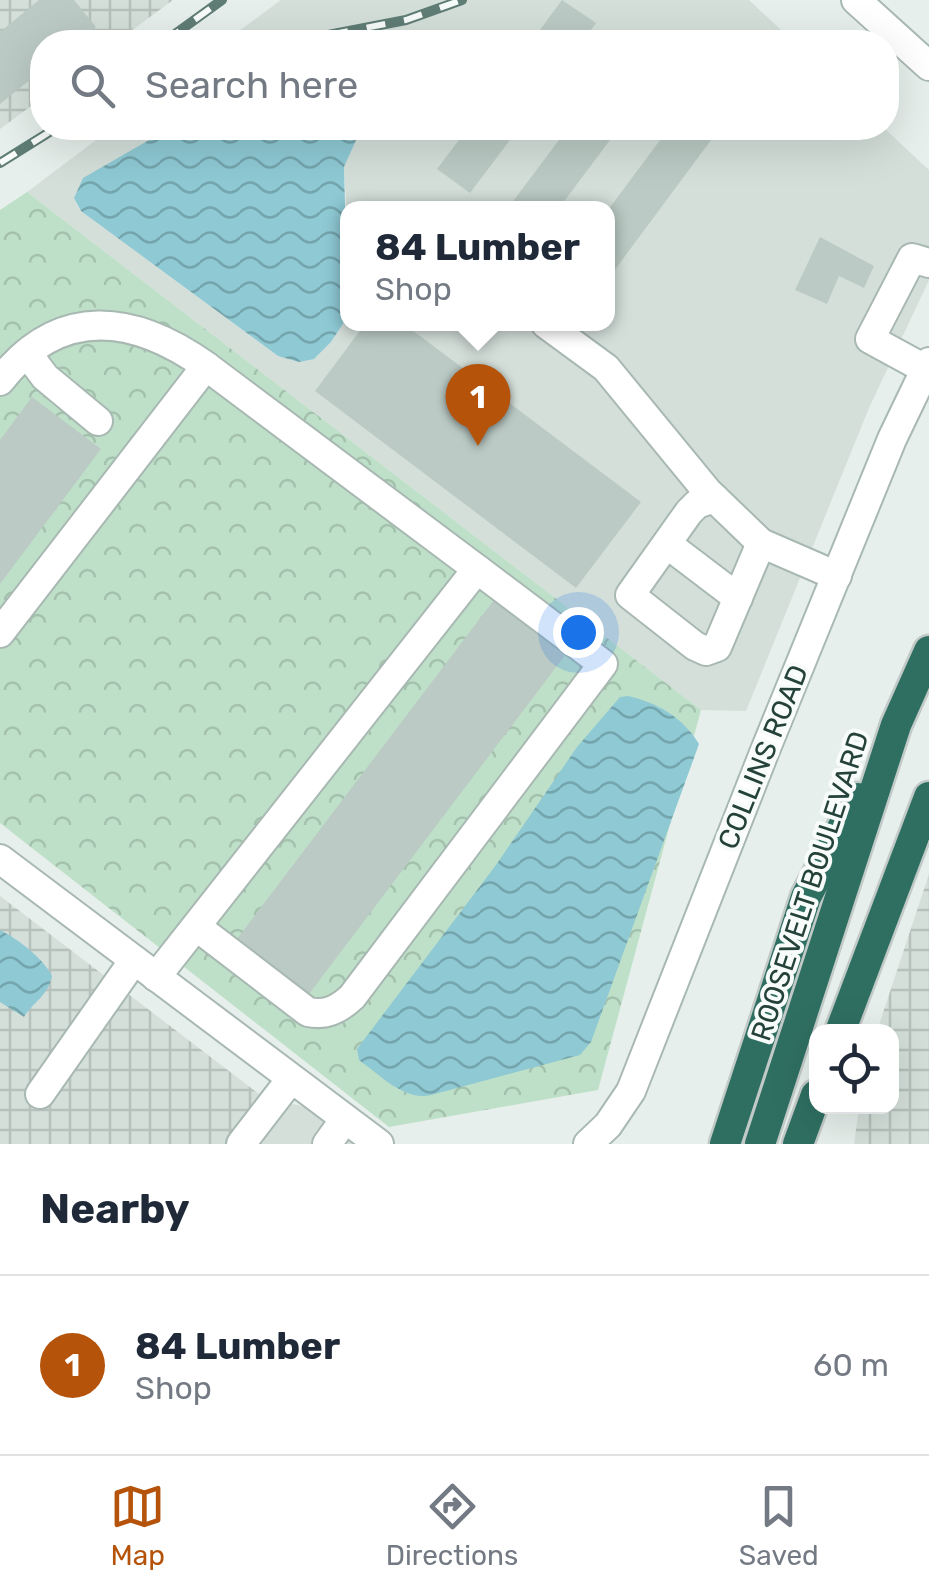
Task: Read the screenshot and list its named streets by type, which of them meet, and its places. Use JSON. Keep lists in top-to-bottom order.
{
  "streets": {
    "highway": ["ROOSEVELT BOULEVARD"],
    "street": ["COLLINS ROAD"]
  },
  "page": {
    "search": "Search here",
    "popup": ["84 Lumber", "Shop"],
    "pins": "1",
    "heading": "Nearby",
    "list": [
      {
        "mark": "1",
        "name": "84 Lumber",
        "note": "Shop",
        "value": "60 m"
      }
    ],
    "nav": ["Map", "Directions", "Saved"]
  }
}
